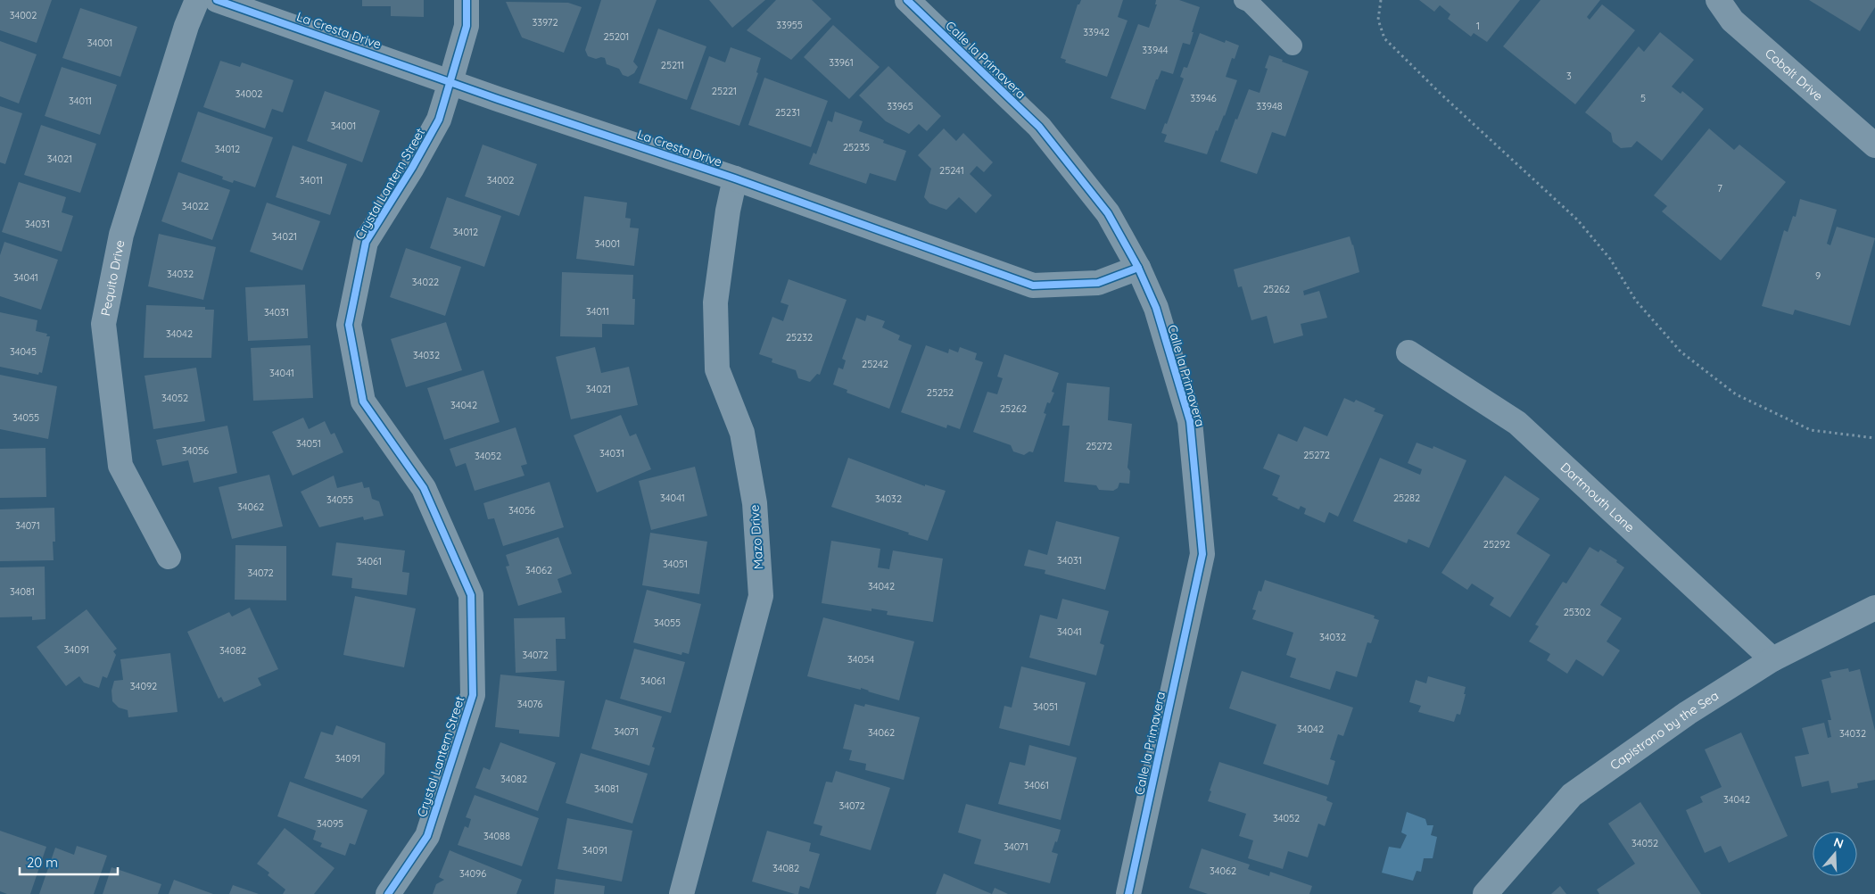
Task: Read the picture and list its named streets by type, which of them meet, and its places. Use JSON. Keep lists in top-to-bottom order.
{
  "streets": {
    "street": [
      "La Cresta Drive",
      "Calle la Primavera",
      "Cobalt Drive",
      "Crystal Lantern Street",
      "Pequito Drive",
      "Dartmouth Lane",
      "Mazo Drive",
      "Capistrano by the Sea"
    ]
  },
  "crossings": [
    ["La Cresta Drive", "Calle la Primavera"],
    ["La Cresta Drive", "Crystal Lantern Street"],
    ["La Cresta Drive", "Mazo Drive"],
    ["Dartmouth Lane", "Capistrano by the Sea"]
  ],
  "house_numbers": [
    "34002",
    "33972",
    "33955",
    "1",
    "33942",
    "25201",
    "34001",
    "33944",
    "33961",
    "25211",
    "3",
    "25221",
    "34002",
    "33946",
    "5",
    "34011",
    "33965",
    "33948",
    "25231",
    "34001",
    "25235",
    "34012",
    "34021",
    "25241",
    "34011",
    "34002",
    "7",
    "34022",
    "34031",
    "34012",
    "34021",
    "34001",
    "34032",
    "9",
    "34041",
    "34022",
    "25262",
    "34011",
    "34031",
    "34042",
    "25232",
    "34045",
    "34032",
    "25242",
    "34041",
    "34021",
    "25252",
    "34052",
    "34042",
    "25262",
    "34055",
    "34051",
    "25272",
    "34056",
    "34031",
    "25272",
    "34052",
    "34041",
    "25282",
    "34032",
    "34055",
    "34062",
    "34056",
    "34071",
    "25292",
    "34031",
    "34061",
    "34051",
    "34062",
    "34072",
    "34042",
    "34081",
    "25302",
    "34055",
    "34041",
    "34032",
    "34091",
    "34082",
    "34072",
    "34054",
    "34061",
    "34092",
    "34076",
    "34051",
    "34042",
    "34071",
    "34062",
    "34032",
    "34091",
    "34082",
    "34061",
    "34081",
    "34042",
    "34072",
    "34052",
    "34095",
    "34088",
    "34052",
    "34071",
    "34091",
    "34082",
    "34062",
    "34096"
  ],
  "scale_bar": "20 m",
  "north": "top"
}
